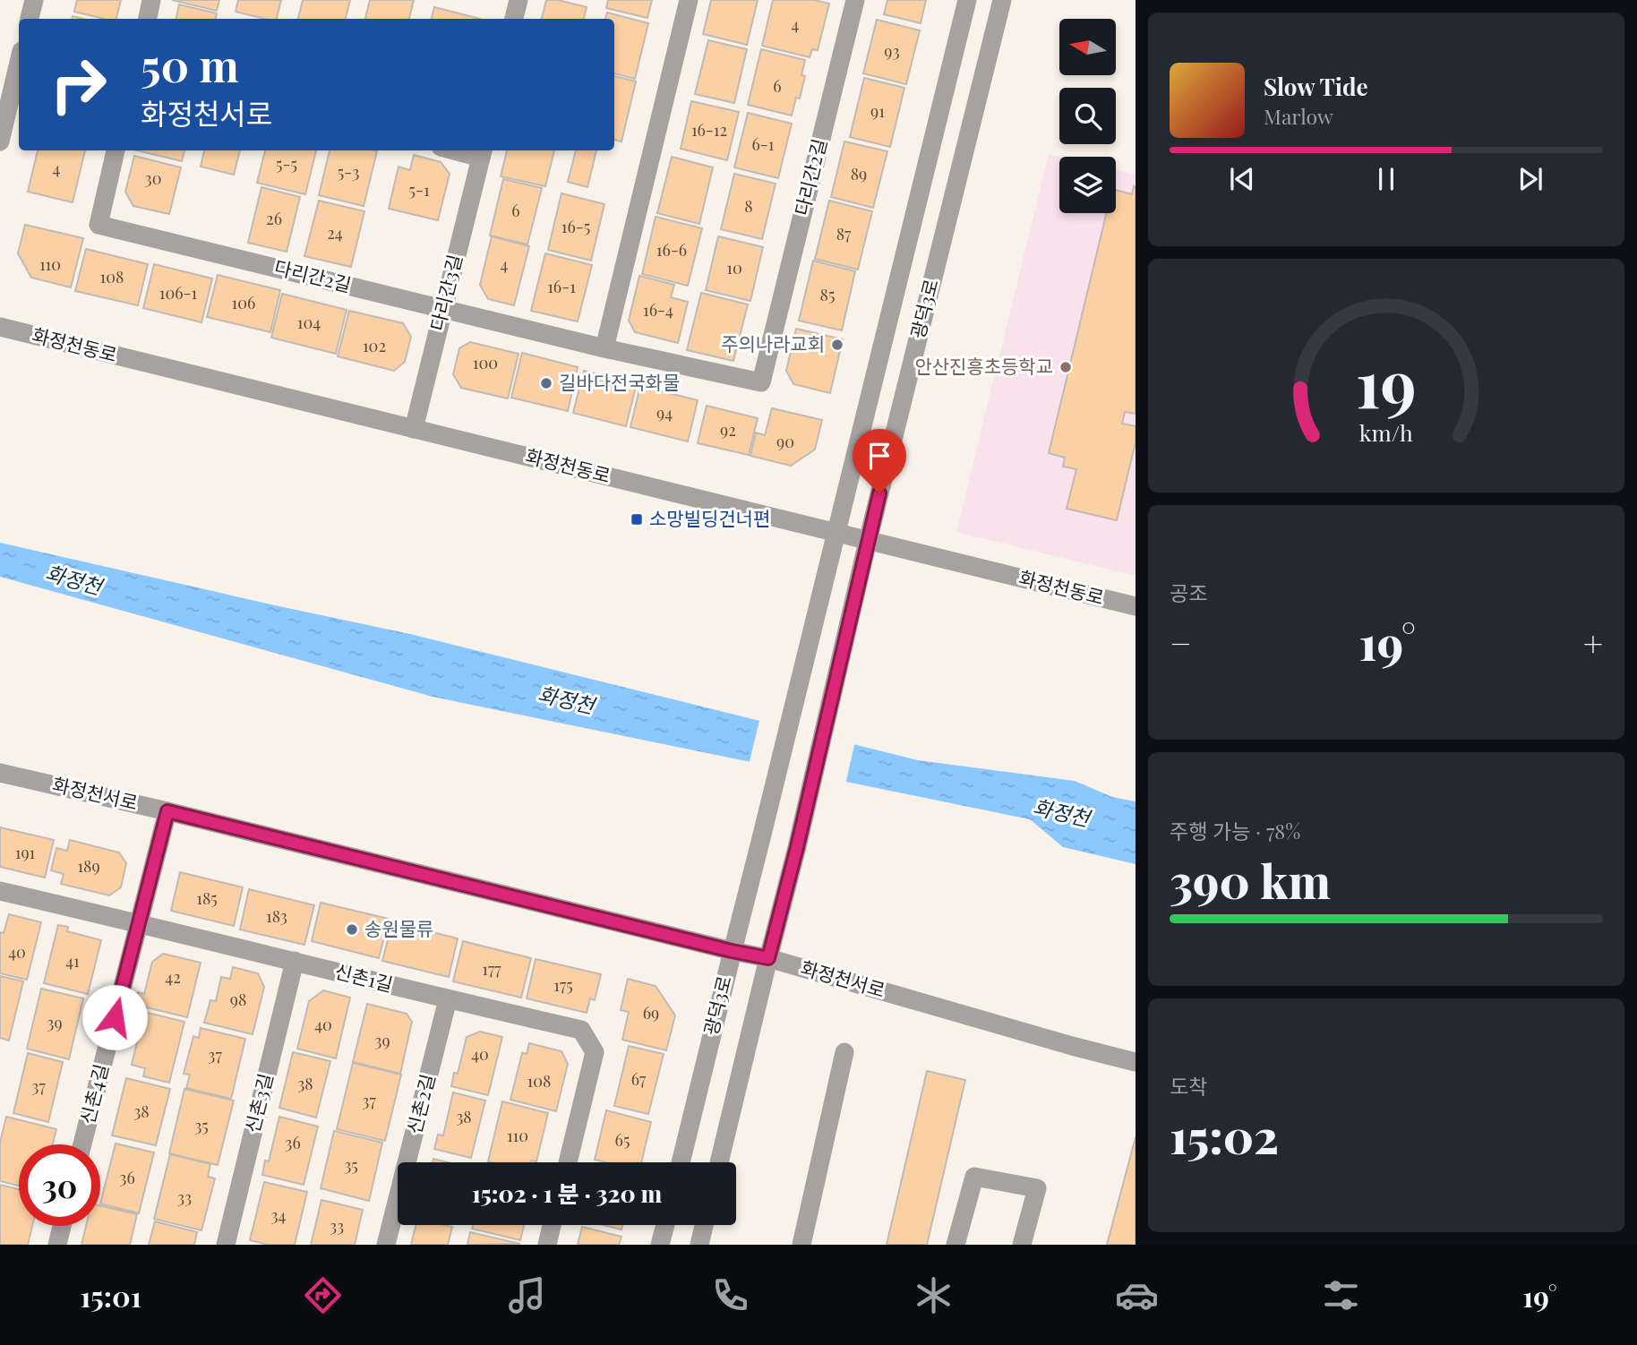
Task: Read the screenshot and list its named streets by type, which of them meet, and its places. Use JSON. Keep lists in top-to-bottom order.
{
  "streets": {
    "street": [
      "다리간2길",
      "다리간3길",
      "광덕3로",
      "화정천동로",
      "화정천서로",
      "신촌1길",
      "신촌4길",
      "신촌3길",
      "신촌2길"
    ]
  },
  "crossings": [
    ["다리간2길", "다리간3길"],
    ["다리간3길", "화정천동로"],
    ["광덕3로", "화정천동로"],
    ["광덕3로", "화정천서로"],
    ["화정천서로", "신촌4길"],
    ["신촌1길", "신촌4길"],
    ["신촌1길", "신촌3길"],
    ["신촌1길", "신촌2길"]
  ],
  "water": ["화정천"],
  "places": {
    "other": [
      "주의나라교회",
      "안산진흥초등학교",
      "길바다전국화물",
      "송원물류"
    ],
    "transit": ["소망빌딩건너편"]
  },
  "house_numbers": [
    "4",
    "93",
    "6",
    "91",
    "16-12",
    "6-1",
    "5-5",
    "4",
    "5-3",
    "89",
    "30",
    "5-1",
    "8",
    "6",
    "26",
    "16-5",
    "24",
    "87",
    "16-6",
    "110",
    "4",
    "10",
    "108",
    "16-1",
    "106-1",
    "85",
    "106",
    "16-4",
    "104",
    "102",
    "100",
    "94",
    "92",
    "90",
    "191",
    "189",
    "185",
    "183",
    "40",
    "41",
    "177",
    "42",
    "175",
    "98",
    "69",
    "39",
    "40",
    "39",
    "40",
    "37",
    "67",
    "108",
    "38",
    "37",
    "37",
    "38",
    "38",
    "35",
    "110",
    "65",
    "36",
    "35",
    "36",
    "33",
    "34",
    "33"
  ],
  "north": "left",
  "page": {
    "turn": ["50 m", "화정천서로"],
    "song": ["Slow Tide", "Marlow"],
    "tile": [
      "공조",
      ["주행 가능 · 78%", "390 km"],
      ["도착", "15:02"]
    ],
    "heat": ["−", "19°", "+"],
    "limit": "30",
    "trip": "15:02 · 1 분 · 320 m",
    "tabs": ["15:01", "19°"],
    "gauge": ["19", "km/h"]
  }
}
